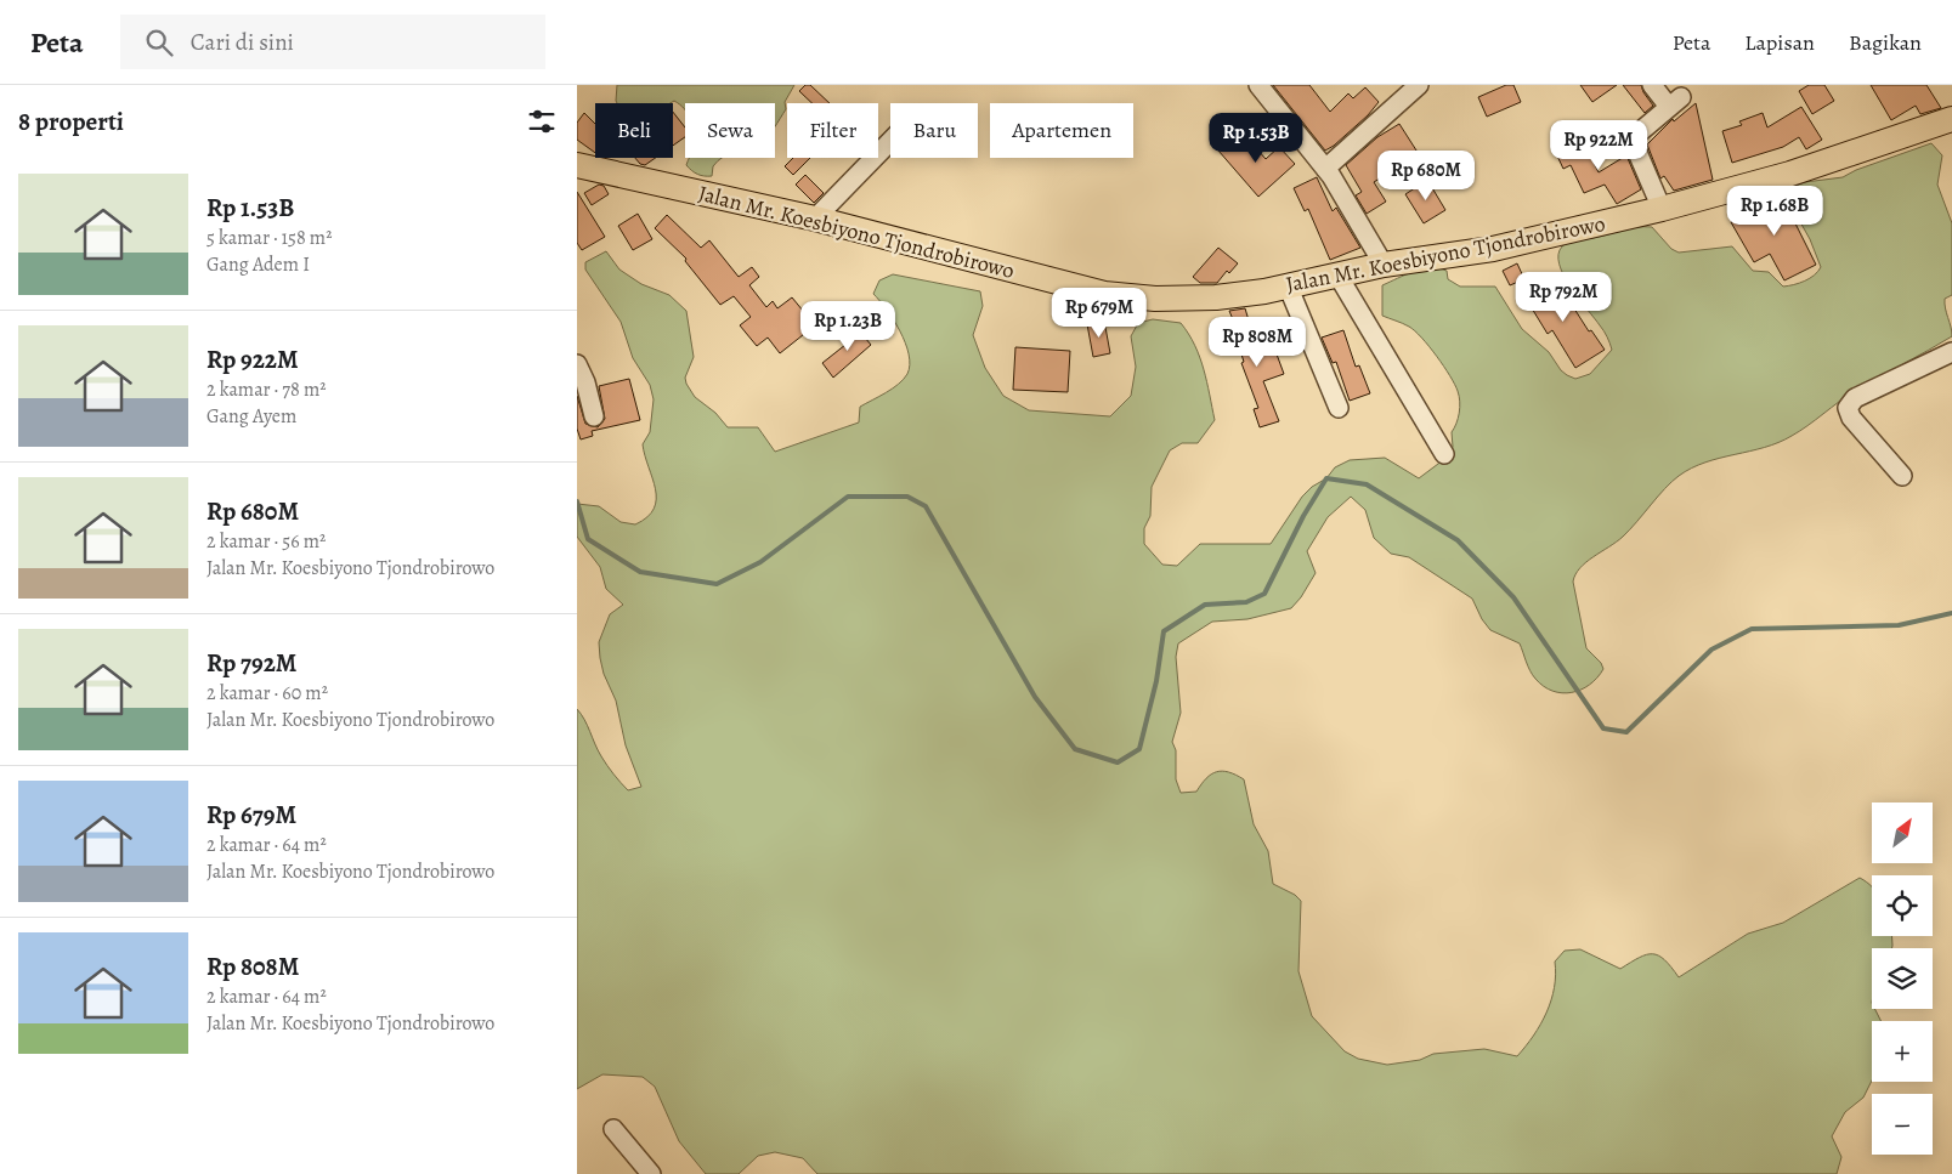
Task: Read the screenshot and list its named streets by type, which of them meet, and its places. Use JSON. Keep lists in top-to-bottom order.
{
  "streets": {
    "main road": ["Jalan Mr. Koesbiyono Tjondrobirowo"]
  },
  "north": "top right",
  "page": {
    "header": "Peta",
    "search": "Cari di sini",
    "nav": ["Peta", "Lapisan", "Bagikan"],
    "heading": "8 properti",
    "chip": [
      "Beli",
      "Sewa",
      "Filter",
      "Baru",
      "Apartemen"
    ],
    "price": [
      "Rp 1.53B",
      "Rp 922M",
      "Rp 680M",
      "Rp 1.68B",
      "Rp 792M",
      "Rp 679M",
      "Rp 1.23B",
      "Rp 808M"
    ],
    "list": [
      {
        "name": "Rp 1.53B",
        "note": "5 kamar · 158 m² · Gang Adem I"
      },
      {
        "name": "Rp 922M",
        "note": "2 kamar · 78 m² · Gang Ayem"
      },
      {
        "name": "Rp 680M",
        "note": "2 kamar · 56 m² · Jalan Mr. Koesbiyono Tjondrobirowo"
      },
      {
        "name": "Rp 792M",
        "note": "2 kamar · 60 m² · Jalan Mr. Koesbiyono Tjondrobirowo"
      },
      {
        "name": "Rp 679M",
        "note": "2 kamar · 64 m² · Jalan Mr. Koesbiyono Tjondrobirowo"
      },
      {
        "name": "Rp 808M",
        "note": "2 kamar · 64 m² · Jalan Mr. Koesbiyono Tjondrobirowo"
      }
    ],
    "map_buttons": ["+", "−"]
  }
}
